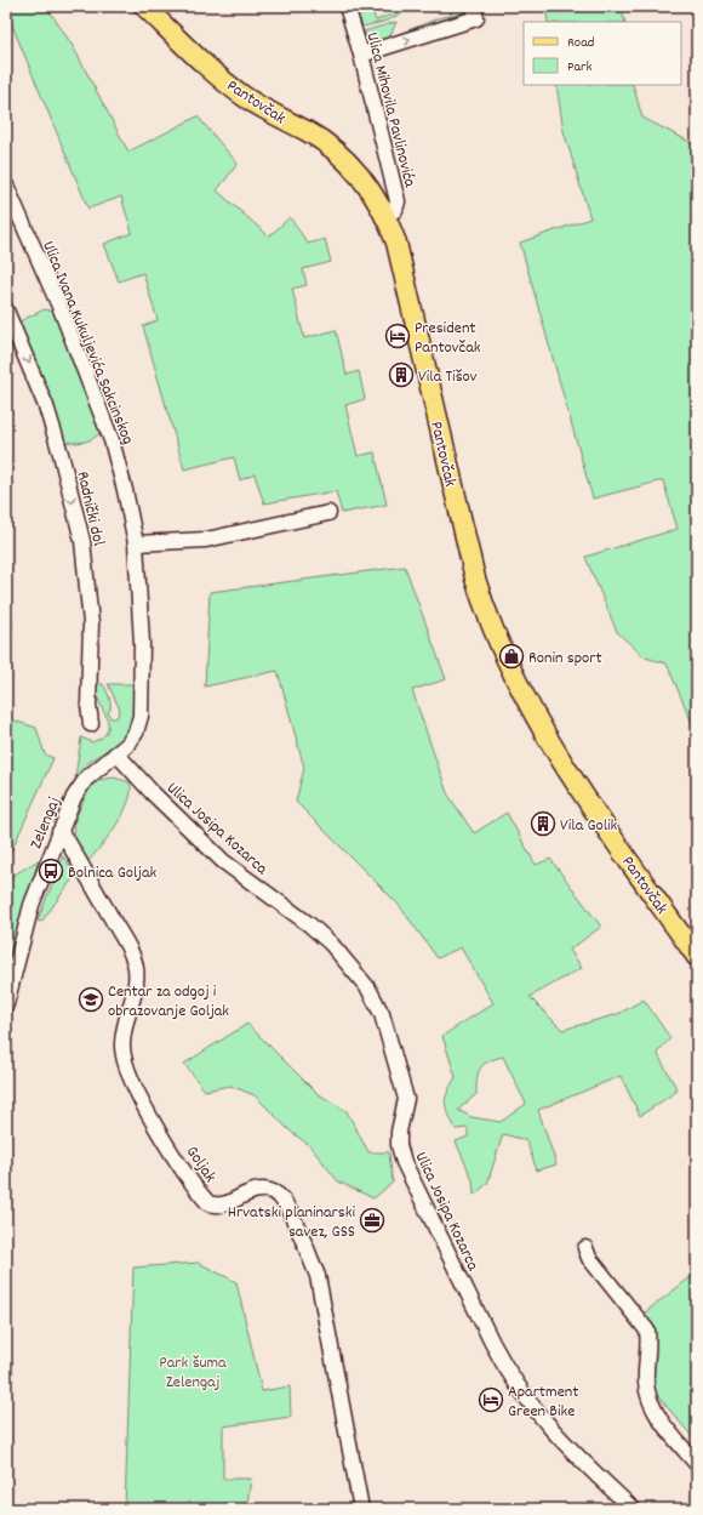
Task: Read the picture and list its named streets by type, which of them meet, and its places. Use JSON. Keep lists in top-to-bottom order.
{
  "streets": {
    "main road": ["Pantovčak"],
    "street": [
      "Ulica Mihovila Pavlinovića",
      "Ulica Ivana Kukuljevića Sakcinskog",
      "Radnički dol",
      "Zelengaj",
      "Ulica Josipa Kozarca",
      "Goljak"
    ]
  },
  "crossings": [
    ["Pantovčak", "Ulica Mihovila Pavlinovića"],
    ["Ulica Ivana Kukuljevića Sakcinskog", "Zelengaj"],
    ["Ulica Ivana Kukuljevića Sakcinskog", "Ulica Josipa Kozarca"],
    ["Zelengaj", "Ulica Josipa Kozarca"],
    ["Zelengaj", "Goljak"]
  ],
  "one_way": ["Radnički dol"],
  "parks": ["Park šuma Zelengaj"],
  "places": {
    "hotel": ["President Pantovčak", "Apartment Green Bike"],
    "building": ["Vila Tišov", "Vila Golik"],
    "shop": ["Ronin sport"],
    "bus stop": ["Bolnica Goljak"],
    "school or university": ["Centar za odgoj i obrazovanje Goljak"],
    "office": ["Hrvatski planinarski savez, GSS"]
  },
  "legend": ["Road", "Park"]
}
